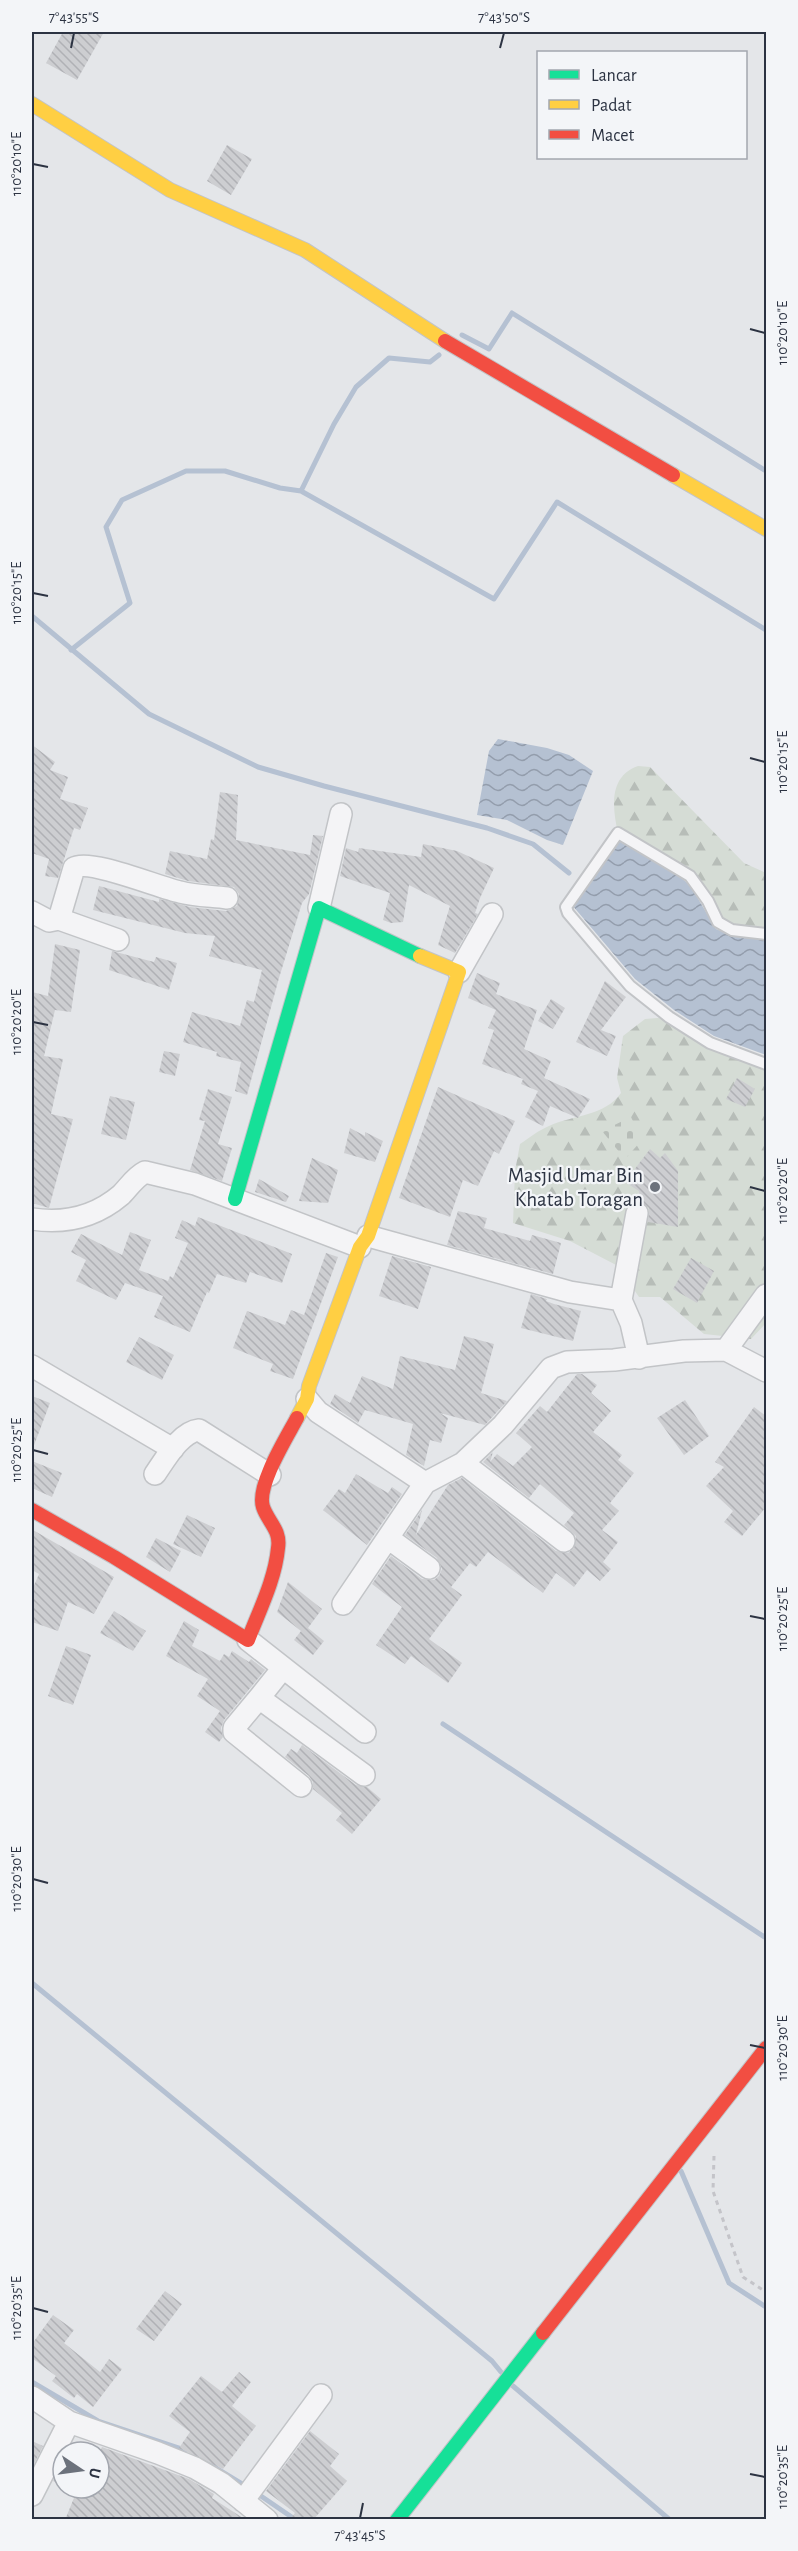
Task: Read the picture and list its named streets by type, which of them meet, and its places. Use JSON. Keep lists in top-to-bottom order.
{
  "places": ["Masjid Umar Bin Khatab Toragan"],
  "legend": ["Lancar", "Padat", "Macet"],
  "north": "right",
  "coordinates": [
    "7°43'55\"S",
    "7°43'50\"S",
    "110°20'10\"E",
    "110°20'15\"E",
    "110°20'20\"E",
    "110°20'25\"E",
    "110°20'30\"E",
    "110°20'35\"E",
    "7°43'45\"S"
  ]
}
